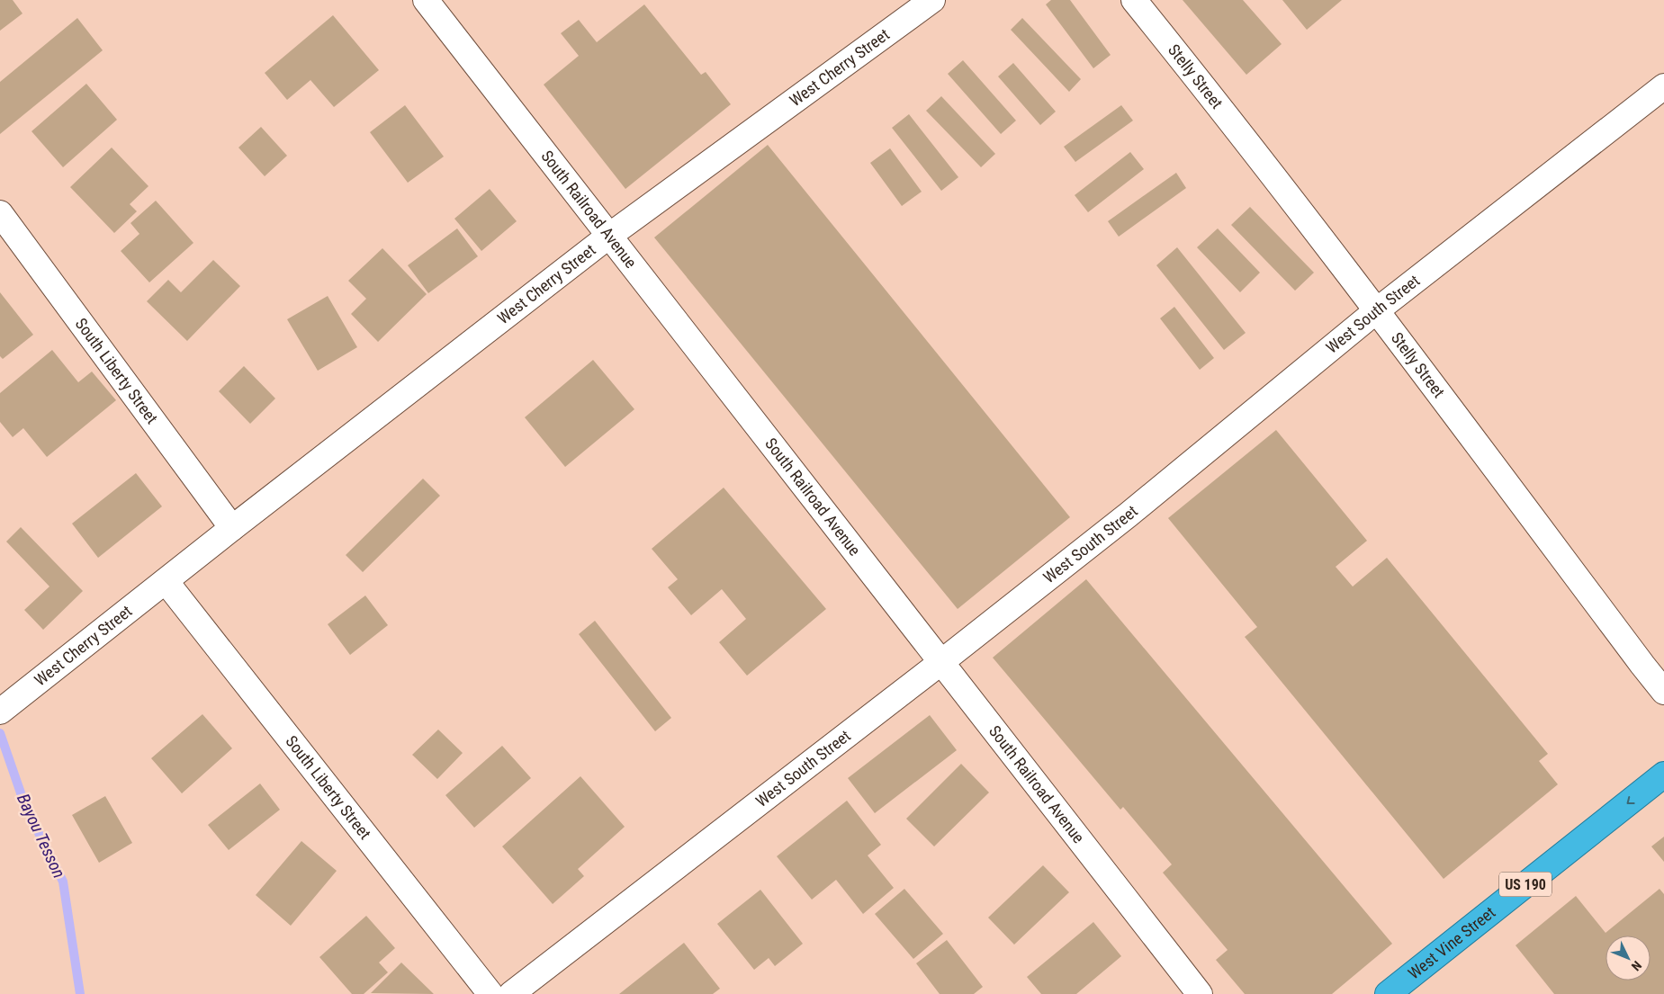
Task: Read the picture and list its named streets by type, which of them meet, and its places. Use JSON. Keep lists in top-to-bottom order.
{
  "streets": {
    "highway": ["US 190", "West Vine Street"],
    "street": [
      "West Cherry Street",
      "Stelly Street",
      "South Railroad Avenue",
      "West South Street",
      "South Liberty Street"
    ]
  },
  "crossings": [
    ["West Cherry Street", "South Railroad Avenue"],
    ["West Cherry Street", "South Liberty Street"],
    ["Stelly Street", "West South Street"],
    ["South Railroad Avenue", "West South Street"]
  ],
  "one_way": ["West Vine Street"],
  "water": ["Bayou Tesson"],
  "north": "bottom right"
}
